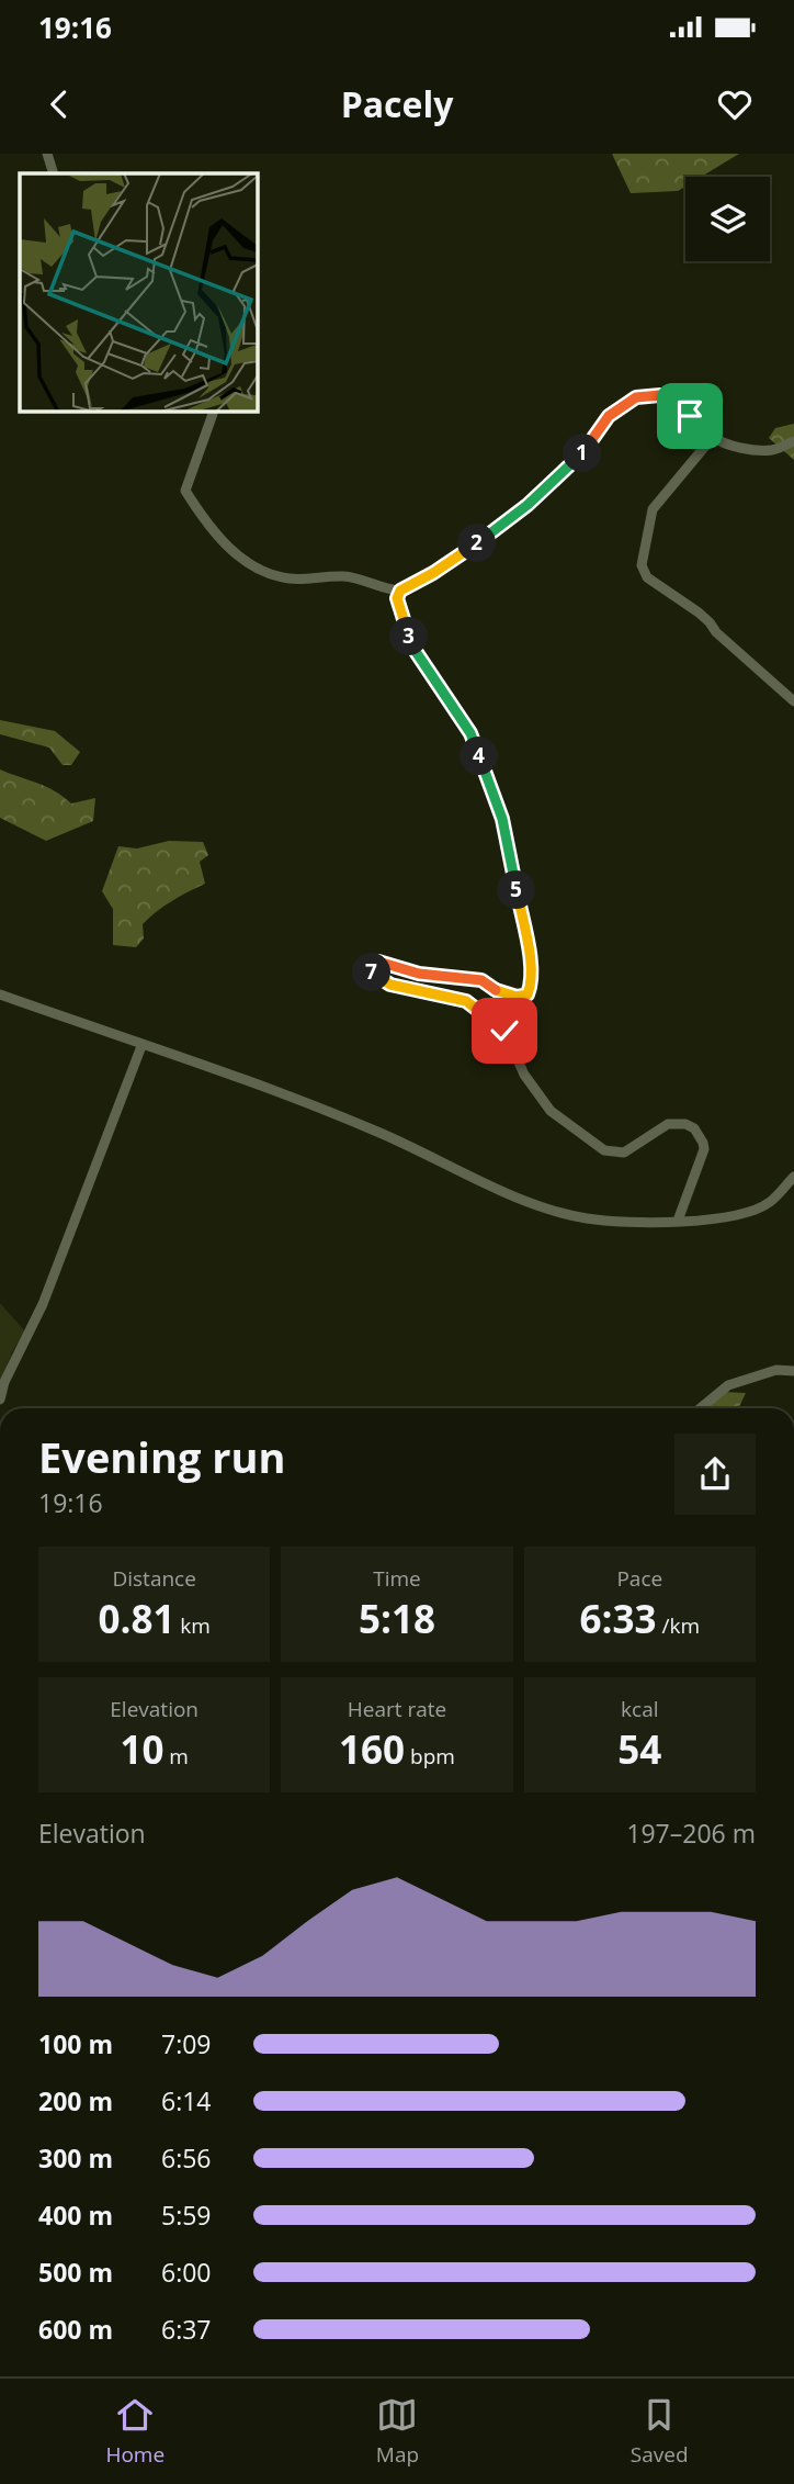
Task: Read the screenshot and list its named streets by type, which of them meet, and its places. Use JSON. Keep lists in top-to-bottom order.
{
  "page": {
    "status": "19:16",
    "header": "Pacely",
    "pins": [
      "1",
      "2",
      "3",
      "4",
      "5",
      "7"
    ],
    "heading": ["Evening run", "19:16"],
    "stats": [
      ["Distance", "0.81 km"],
      ["Time", "5:18"],
      ["Pace", "6:33 /km"],
      ["Elevation", "10 m"],
      ["Heart rate", "160 bpm"],
      ["kcal", "54"]
    ],
    "chart": ["Elevation", "197–206 m"],
    "list": [
      {
        "name": "100 m",
        "note": "7:09"
      },
      {
        "name": "200 m",
        "note": "6:14"
      },
      {
        "name": "300 m",
        "note": "6:56"
      },
      {
        "name": "400 m",
        "note": "5:59"
      },
      {
        "name": "500 m",
        "note": "6:00"
      },
      {
        "name": "600 m",
        "note": "6:37"
      }
    ],
    "tabs": ["Home", "Map", "Saved"]
  }
}
